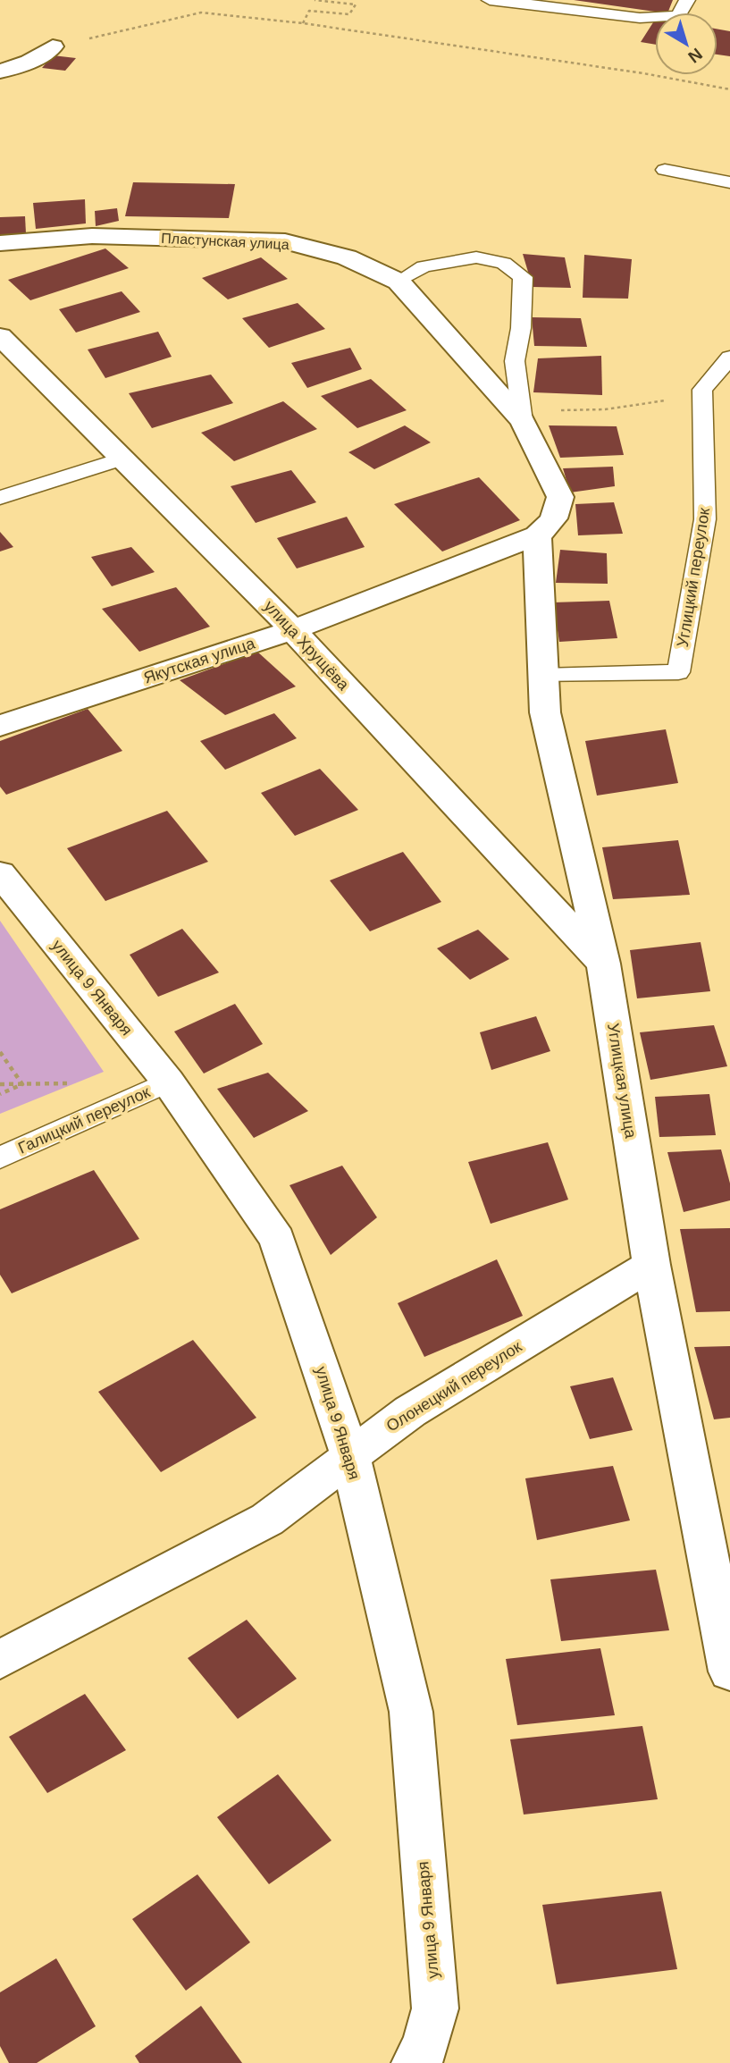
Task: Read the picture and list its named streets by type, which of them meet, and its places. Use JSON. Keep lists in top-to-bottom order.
{
  "streets": {
    "street": [
      "Пластунская улица",
      "улица Хрущёва",
      "Якутская улица",
      "улица 9 Января",
      "Углицкая улица",
      "Олонецкий переулок"
    ],
    "lane": ["Углицкий переулок", "Галицкий переулок"]
  },
  "crossings": [
    ["Пластунская улица", "Якутская улица"],
    ["Пластунская улица", "Углицкая улица"],
    ["Углицкий переулок", "Углицкая улица"],
    ["улица Хрущёва", "Якутская улица"],
    ["улица Хрущёва", "Углицкая улица"],
    ["Якутская улица", "Углицкая улица"],
    ["улица 9 Января", "Галицкий переулок"],
    ["улица 9 Января", "Олонецкий переулок"],
    ["Углицкая улица", "Олонецкий переулок"]
  ],
  "north": "bottom right"
}
